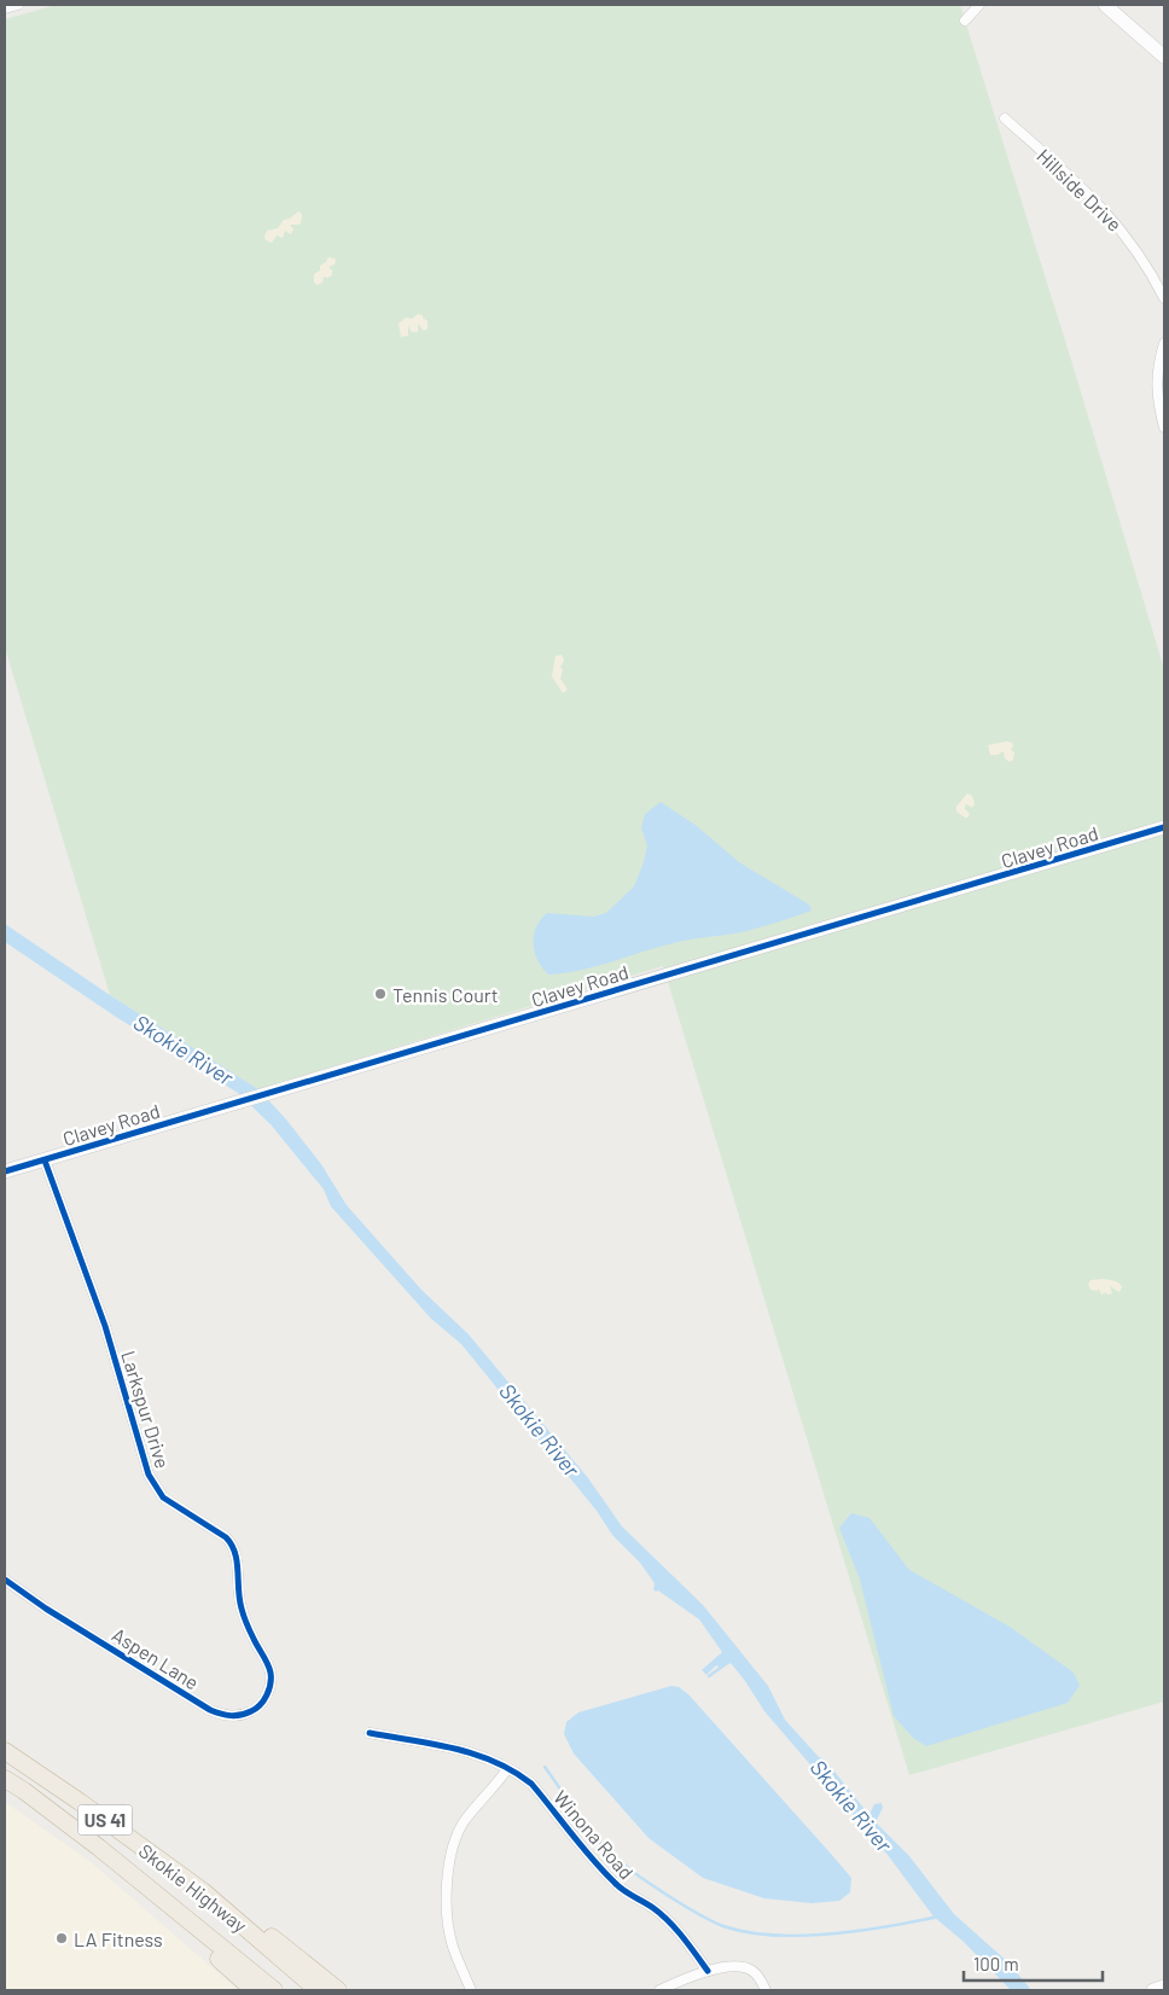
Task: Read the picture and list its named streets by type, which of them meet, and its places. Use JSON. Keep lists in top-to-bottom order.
{
  "streets": {
    "highway": ["US 41", "Skokie Highway"],
    "main road": ["Clavey Road"],
    "street": [
      "Hillside Drive",
      "Larkspur Drive",
      "Aspen Lane",
      "Winona Road"
    ]
  },
  "crossings": [
    ["Clavey Road", "Larkspur Drive"],
    ["Larkspur Drive", "Aspen Lane"]
  ],
  "water": ["Skokie River"],
  "places": ["Tennis Court", "LA Fitness"],
  "scale_bar": "100 m"
}
